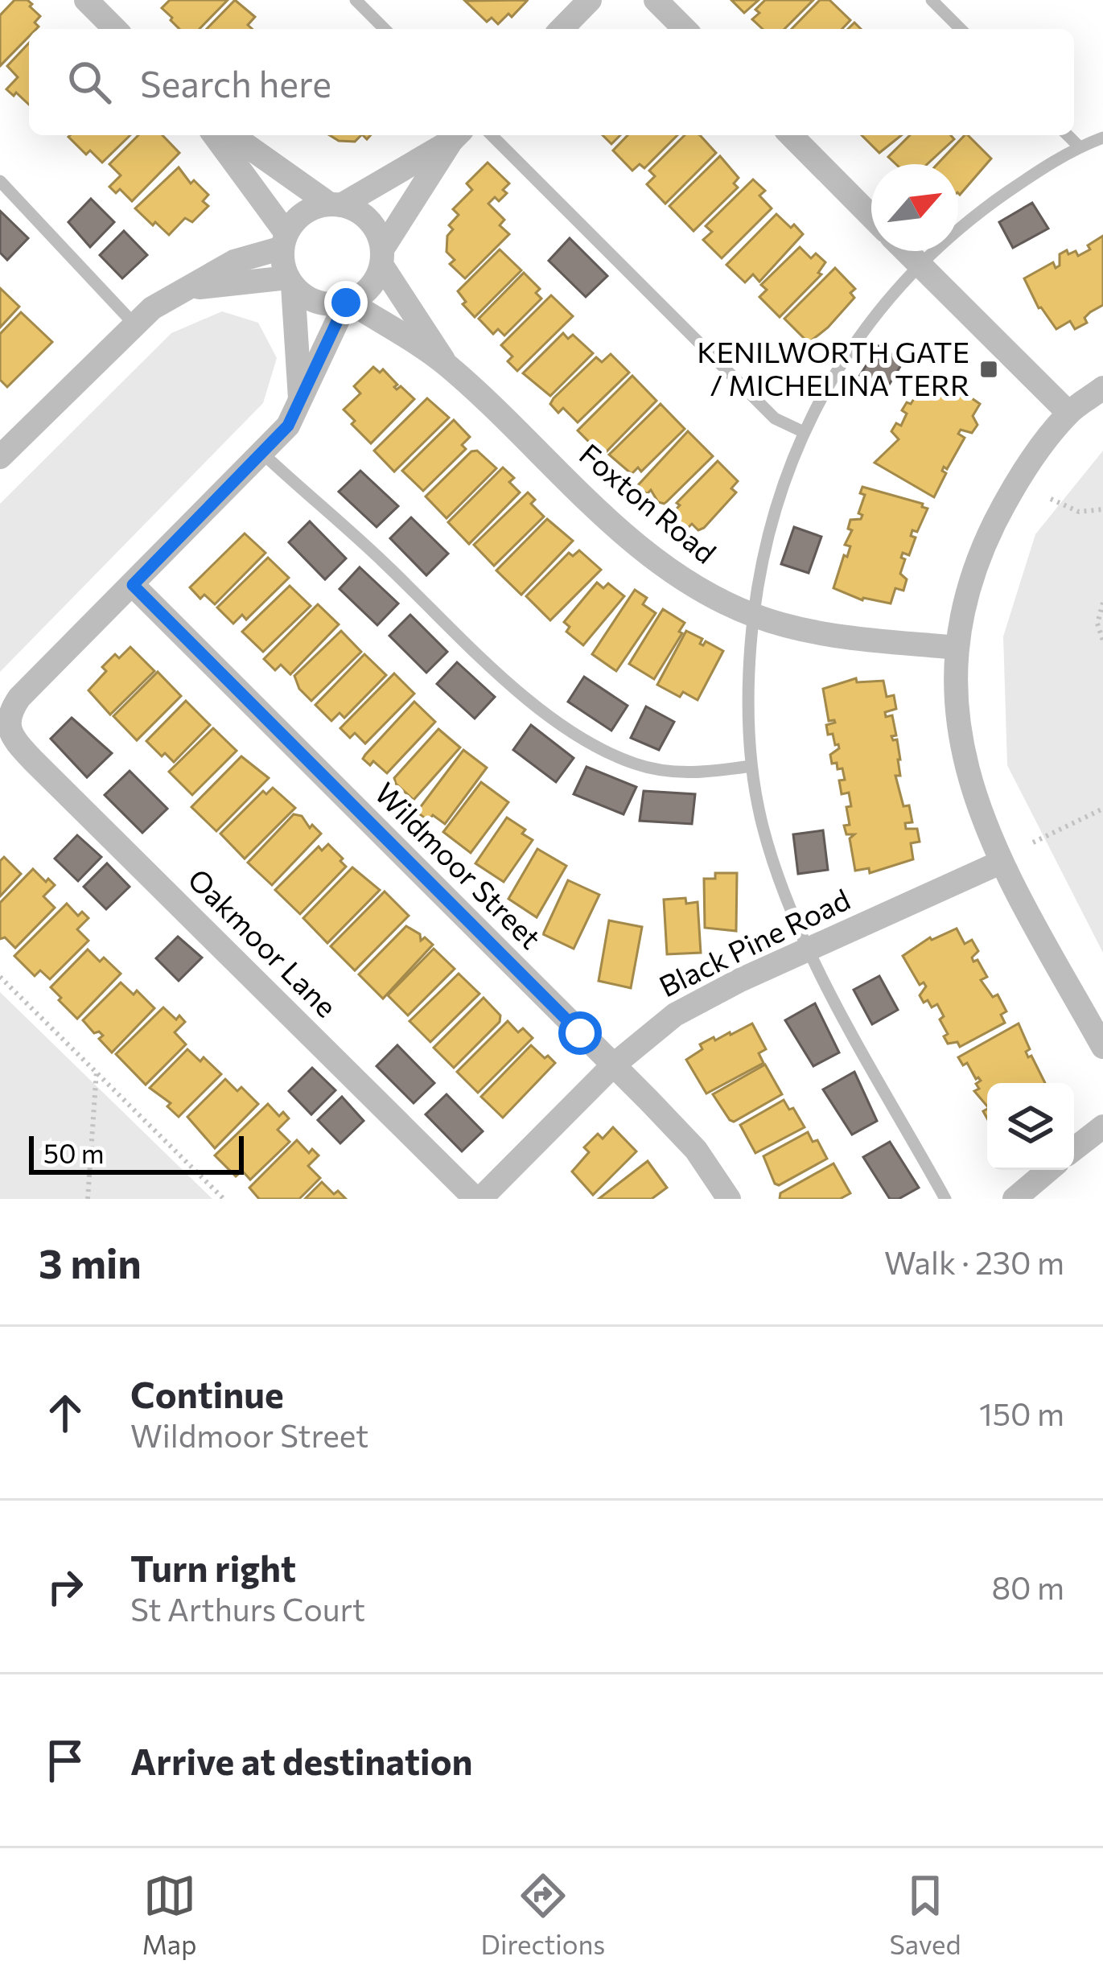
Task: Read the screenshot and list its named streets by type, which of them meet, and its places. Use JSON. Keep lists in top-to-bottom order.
{
  "streets": {
    "street": [
      "Foxton Road",
      "Wildmoor Street",
      "Oakmoor Lane",
      "Black Pine Road"
    ]
  },
  "crossings": [
    ["Wildmoor Street", "Oakmoor Lane"],
    ["Wildmoor Street", "Black Pine Road"],
    ["Oakmoor Lane", "Black Pine Road"]
  ],
  "places": {
    "transit": ["KENILWORTH GATE / MICHELINA TERR"]
  },
  "scale_bar": "50 m",
  "north": "top right",
  "page": {
    "search": "Search here",
    "scale": "50 m",
    "heading": ["3 min", "Walk · 230 m"],
    "list": [
      ["Continue", "Wildmoor Street", "150 m"],
      ["Turn right", "St Arthurs Court", "80 m"],
      "Arrive at destination"
    ],
    "nav": ["Map", "Directions", "Saved"]
  }
}
